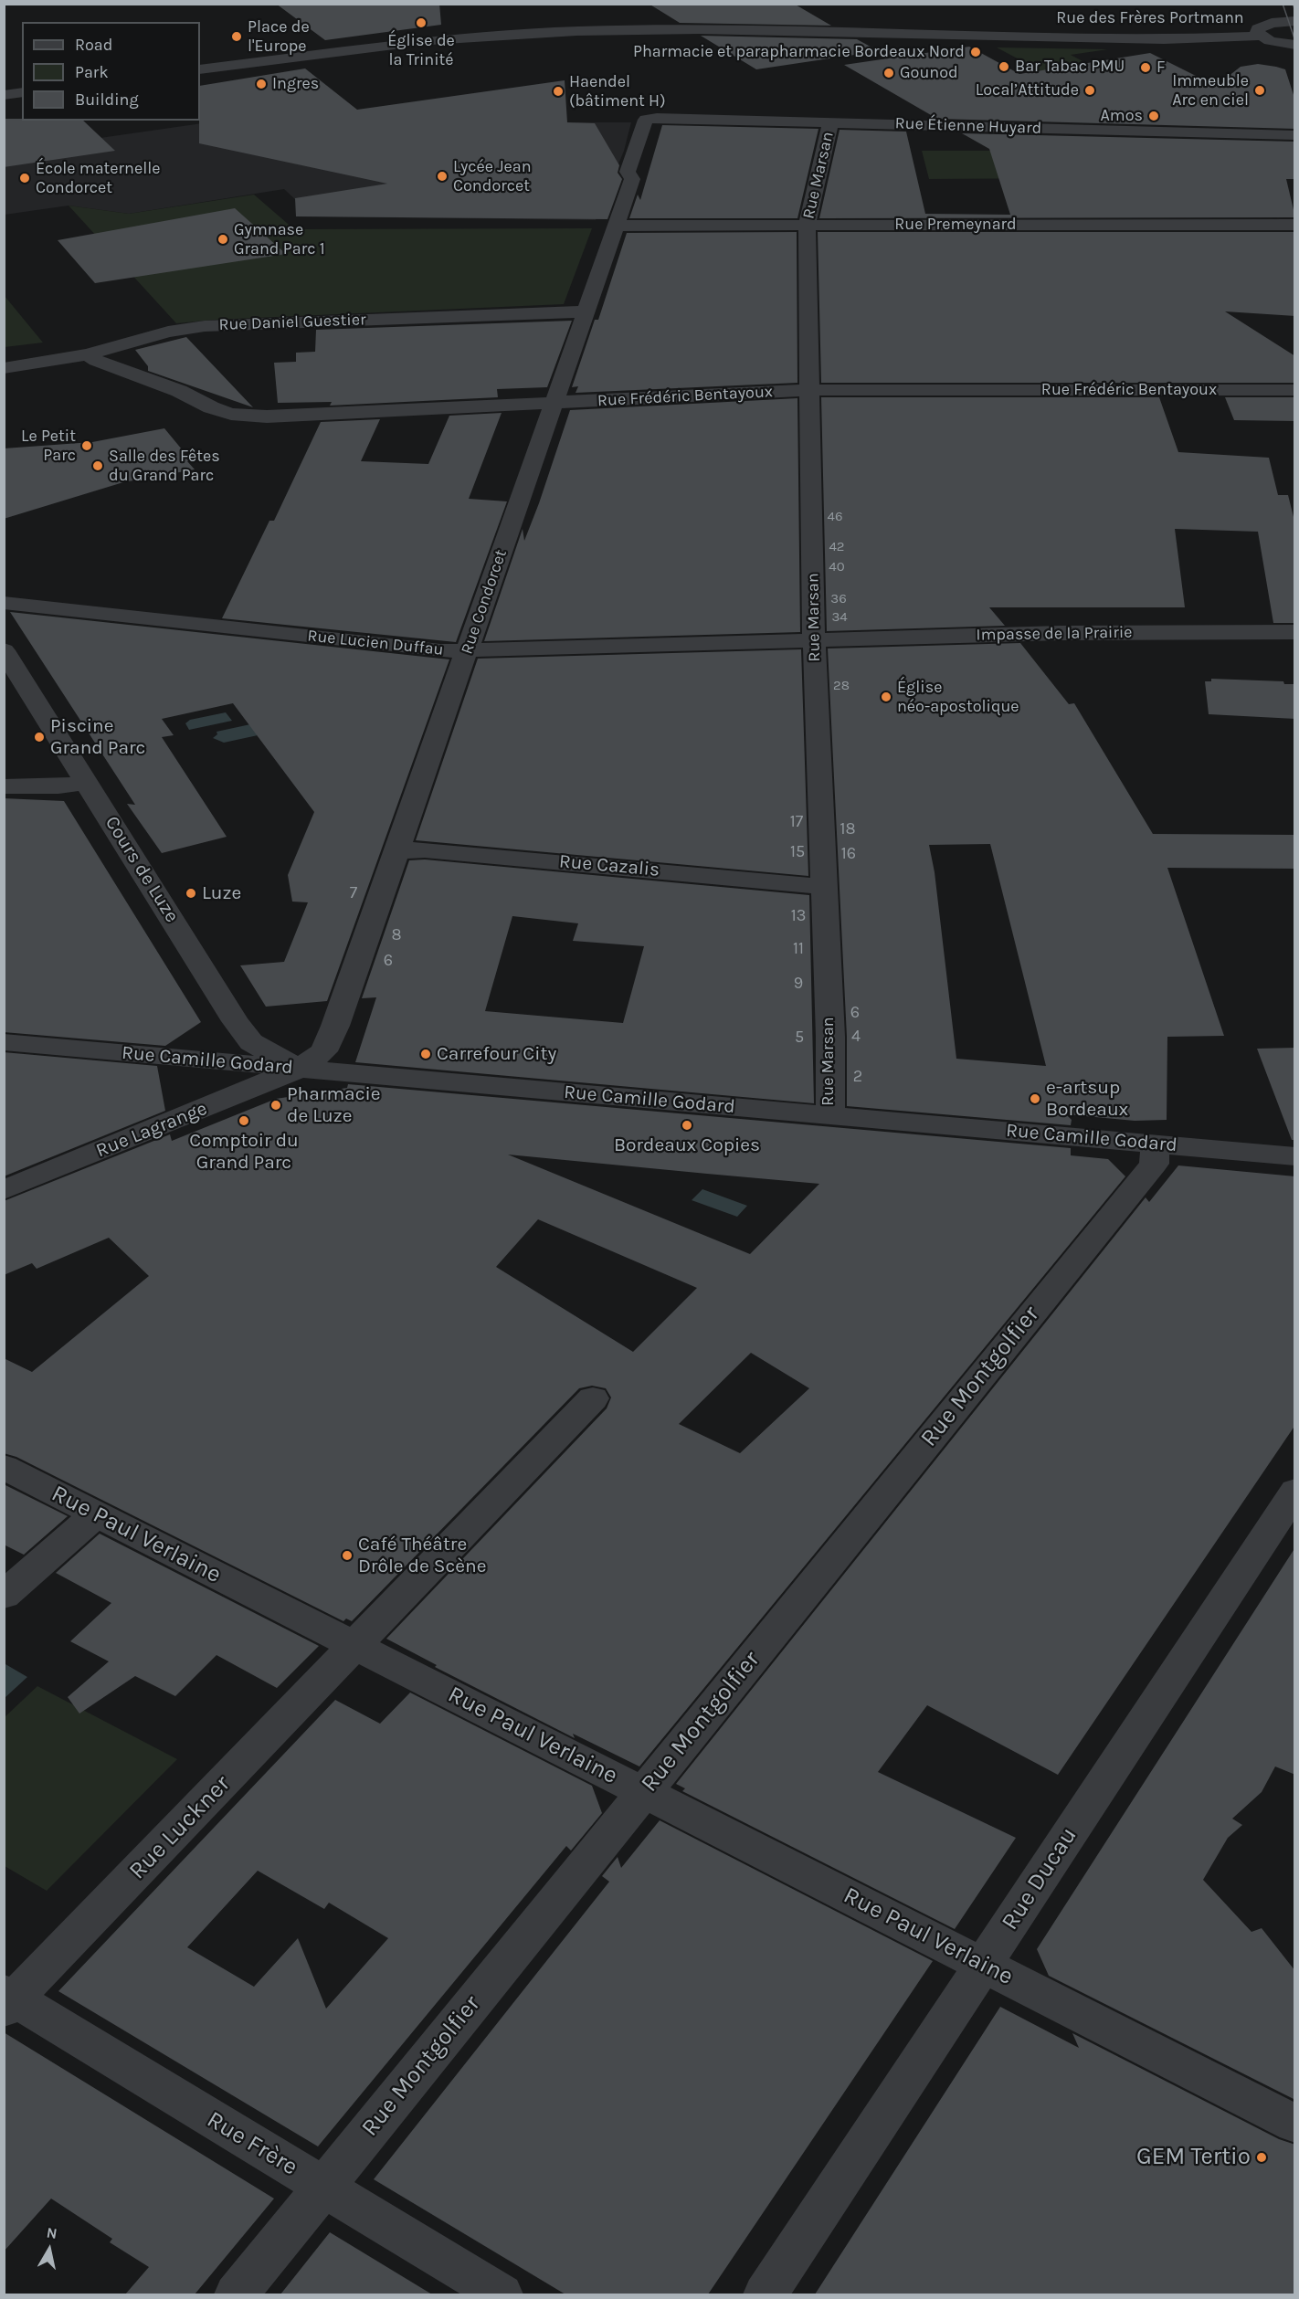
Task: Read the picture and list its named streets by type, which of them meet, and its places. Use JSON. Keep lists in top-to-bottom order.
{
  "streets": {
    "street": [
      "Rue des Frères Portmann",
      "Rue Étienne Huyard",
      "Rue Marsan",
      "Rue Premeynard",
      "Rue Daniel Guestier",
      "Rue Frédéric Bentayoux",
      "Rue Condorcet",
      "Impasse de la Prairie",
      "Rue Lucien Duffau",
      "Rue Cazalis",
      "Cours de Luze",
      "Rue Camille Godard",
      "Rue Lagrange",
      "Rue Montgolfier",
      "Rue Paul Verlaine",
      "Rue Luckner",
      "Rue Ducau",
      "Rue Frère"
    ]
  },
  "crossings": [
    ["Rue Étienne Huyard", "Rue Marsan"],
    ["Rue Étienne Huyard", "Rue Condorcet"],
    ["Rue Marsan", "Rue Premeynard"],
    ["Rue Marsan", "Rue Frédéric Bentayoux"],
    ["Rue Marsan", "Impasse de la Prairie"],
    ["Rue Marsan", "Rue Lucien Duffau"],
    ["Rue Marsan", "Rue Cazalis"],
    ["Rue Marsan", "Rue Camille Godard"],
    ["Rue Premeynard", "Rue Condorcet"],
    ["Rue Daniel Guestier", "Rue Frédéric Bentayoux"],
    ["Rue Daniel Guestier", "Rue Condorcet"],
    ["Rue Frédéric Bentayoux", "Rue Condorcet"],
    ["Rue Condorcet", "Rue Lucien Duffau"],
    ["Rue Condorcet", "Rue Cazalis"],
    ["Rue Condorcet", "Cours de Luze"],
    ["Rue Condorcet", "Rue Camille Godard"],
    ["Rue Condorcet", "Rue Lagrange"],
    ["Impasse de la Prairie", "Rue Lucien Duffau"],
    ["Cours de Luze", "Rue Camille Godard"],
    ["Cours de Luze", "Rue Lagrange"],
    ["Rue Camille Godard", "Rue Lagrange"],
    ["Rue Camille Godard", "Rue Montgolfier"],
    ["Rue Montgolfier", "Rue Paul Verlaine"],
    ["Rue Montgolfier", "Rue Frère"],
    ["Rue Paul Verlaine", "Rue Luckner"],
    ["Rue Paul Verlaine", "Rue Ducau"],
    ["Rue Luckner", "Rue Frère"]
  ],
  "places": [
    "Église de la Trinité",
    "Place de l'Europe",
    "Pharmacie et parapharmacie Bordeaux Nord",
    "Bar Tabac PMU",
    "F",
    "Gounod",
    "Ingres",
    "Local’Attitude",
    "Immeuble Arc en ciel",
    "Haendel (bâtiment H)",
    "Amos",
    "Lycée Jean Condorcet",
    "École maternelle Condorcet",
    "Gymnase Grand Parc 1",
    "Le Petit Parc",
    "Salle des Fêtes du Grand Parc",
    "Église néo-apostolique",
    "Piscine Grand Parc",
    "Luze",
    "Carrefour City",
    "e-artsup Bordeaux",
    "Pharmacie de Luze",
    "Comptoir du Grand Parc",
    "Bordeaux Copies",
    "Café Théâtre Drôle de Scène",
    "GEM Tertio"
  ],
  "house_numbers": [
    "46",
    "42",
    "40",
    "36",
    "34",
    "28",
    "17",
    "18",
    "15",
    "16",
    "7",
    "13",
    "8",
    "11",
    "6",
    "9",
    "6",
    "4",
    "5",
    "2"
  ],
  "legend": ["Road", "Park", "Building"],
  "north": "top"
}
